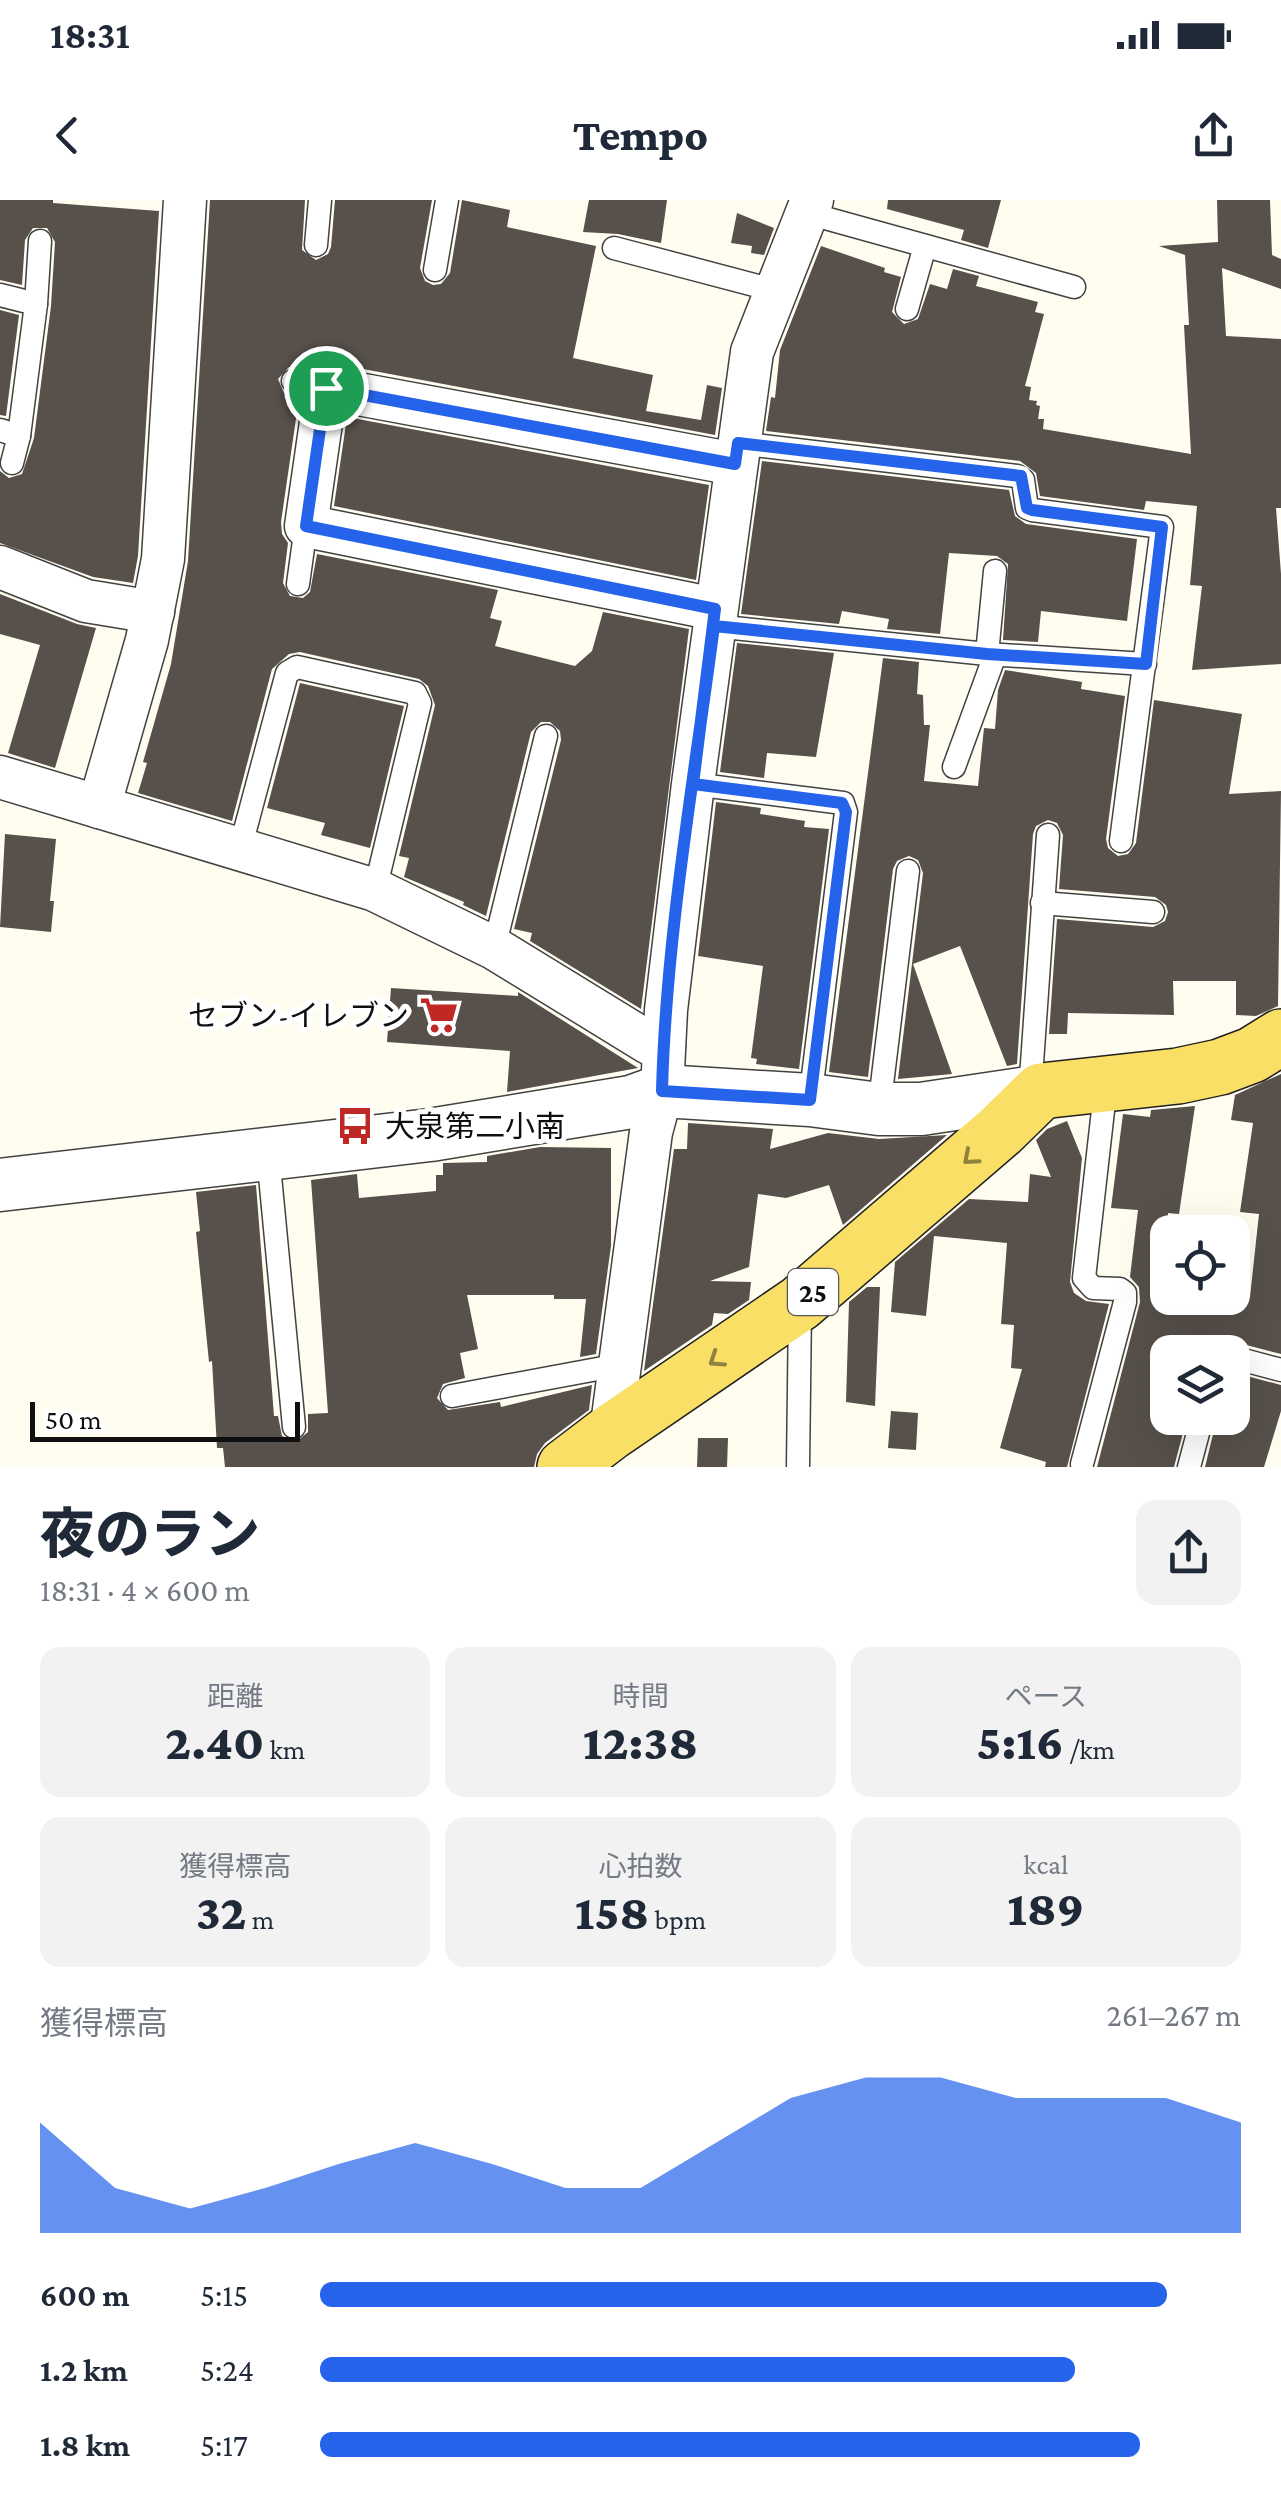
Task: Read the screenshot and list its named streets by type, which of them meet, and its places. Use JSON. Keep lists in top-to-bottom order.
{
  "streets": {
    "main road": ["25"]
  },
  "places": {
    "supermarket": ["セブン-イレブン"],
    "bus stop": ["大泉第二小南"]
  },
  "scale_bar": "50 m",
  "page": {
    "status": "18:31",
    "header": "Tempo",
    "scale": "50 m",
    "heading": ["夜のラン", "18:31 · 4 × 600 m"],
    "stats": [
      ["距離", "2.40 km"],
      ["時間", "12:38"],
      ["ペース", "5:16 /km"],
      ["獲得標高", "32 m"],
      ["心拍数", "158 bpm"],
      ["kcal", "189"]
    ],
    "chart": ["獲得標高", "261–267 m"],
    "list": [
      {
        "name": "600 m",
        "note": "5:15"
      },
      {
        "name": "1.2 km",
        "note": "5:24"
      },
      {
        "name": "1.8 km",
        "note": "5:17"
      }
    ]
  }
}
